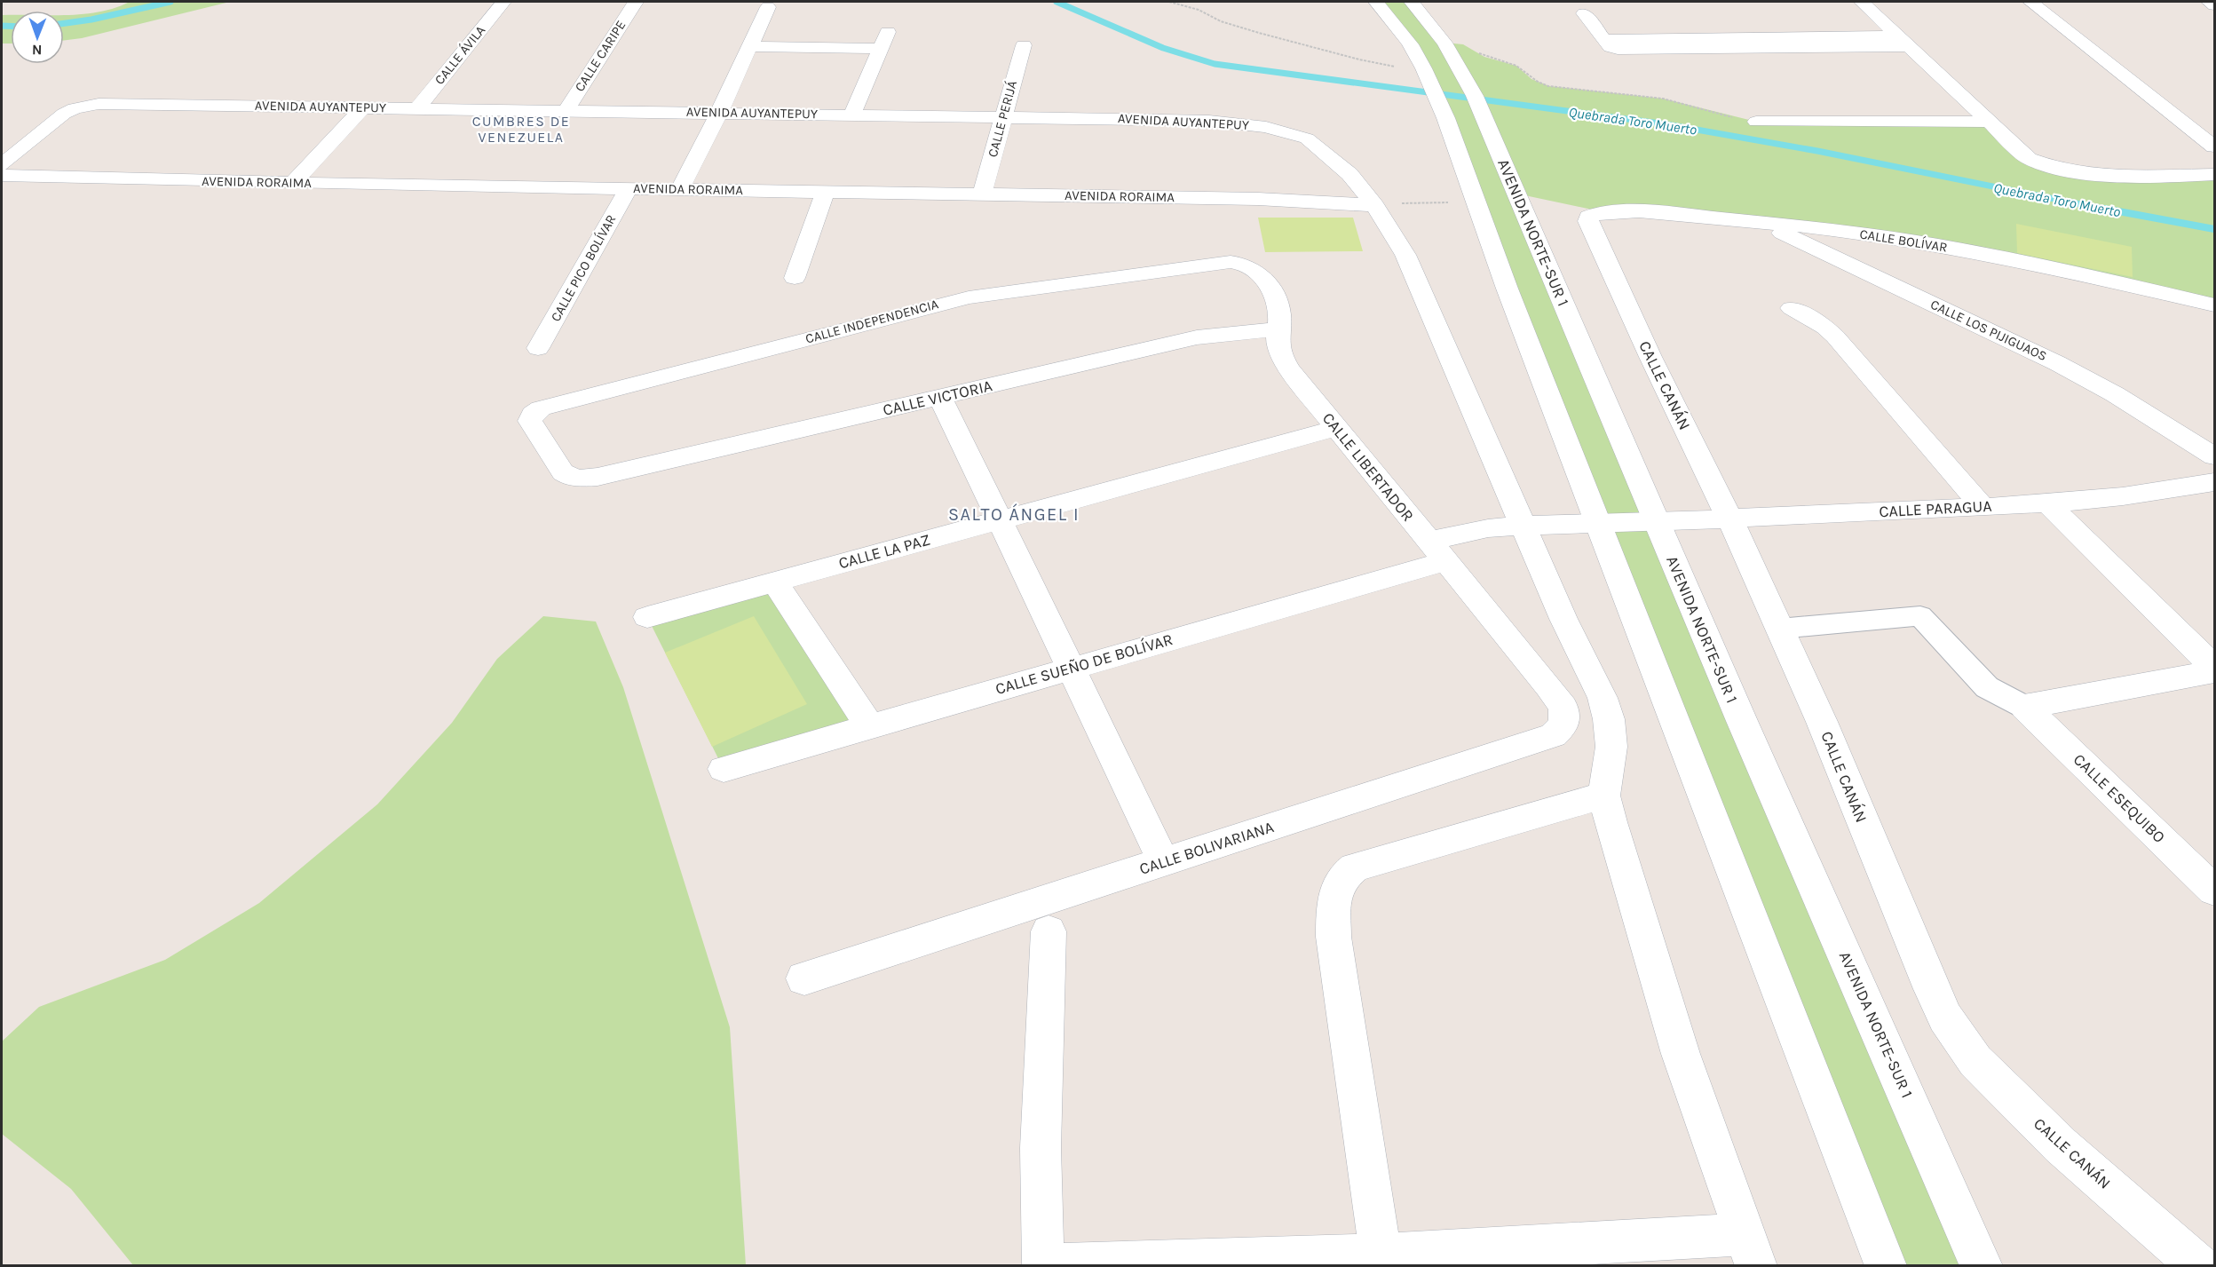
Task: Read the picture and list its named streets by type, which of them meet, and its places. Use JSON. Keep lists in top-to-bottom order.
{
  "streets": {
    "street": [
      "CALLE ÁVILA",
      "CALLE CARIPE",
      "AVENIDA AUYANTEPUY",
      "CALLE PERIJÁ",
      "AVENIDA RORAIMA",
      "AVENIDA NORTE-SUR 1",
      "CALLE BOLÍVAR",
      "CALLE PICO BOLÍVAR",
      "CALLE INDEPENDENCIA",
      "CALLE LOS PIJIGUAOS",
      "CALLE CANÁN",
      "CALLE VICTORIA",
      "CALLE LIBERTADOR",
      "CALLE PARAGUA",
      "CALLE LA PAZ",
      "CALLE SUEÑO DE BOLÍVAR",
      "CALLE ESEQUIBO",
      "CALLE BOLIVARIANA"
    ]
  },
  "crossings": [
    ["CALLE ÁVILA", "AVENIDA AUYANTEPUY"],
    ["CALLE CARIPE", "AVENIDA AUYANTEPUY"],
    ["AVENIDA AUYANTEPUY", "CALLE PERIJÁ"],
    ["AVENIDA AUYANTEPUY", "AVENIDA RORAIMA"],
    ["AVENIDA AUYANTEPUY", "CALLE PARAGUA"],
    ["AVENIDA AUYANTEPUY", "CALLE SUEÑO DE BOLÍVAR"],
    ["CALLE PERIJÁ", "AVENIDA RORAIMA"],
    ["AVENIDA RORAIMA", "CALLE PICO BOLÍVAR"],
    ["AVENIDA NORTE-SUR 1", "CALLE PARAGUA"],
    ["CALLE BOLÍVAR", "CALLE LOS PIJIGUAOS"],
    ["CALLE BOLÍVAR", "CALLE CANÁN"],
    ["CALLE INDEPENDENCIA", "CALLE VICTORIA"],
    ["CALLE INDEPENDENCIA", "CALLE LIBERTADOR"],
    ["CALLE CANÁN", "CALLE PARAGUA"],
    ["CALLE VICTORIA", "CALLE LIBERTADOR"],
    ["CALLE LIBERTADOR", "CALLE LA PAZ"],
    ["CALLE LIBERTADOR", "CALLE SUEÑO DE BOLÍVAR"],
    ["CALLE LIBERTADOR", "CALLE BOLIVARIANA"],
    ["CALLE PARAGUA", "CALLE SUEÑO DE BOLÍVAR"]
  ],
  "districts": ["CUMBRES DE VENEZUELA", "SALTO ÁNGEL I"],
  "water": ["Quebrada Toro Muerto"],
  "north": "bottom"
}
